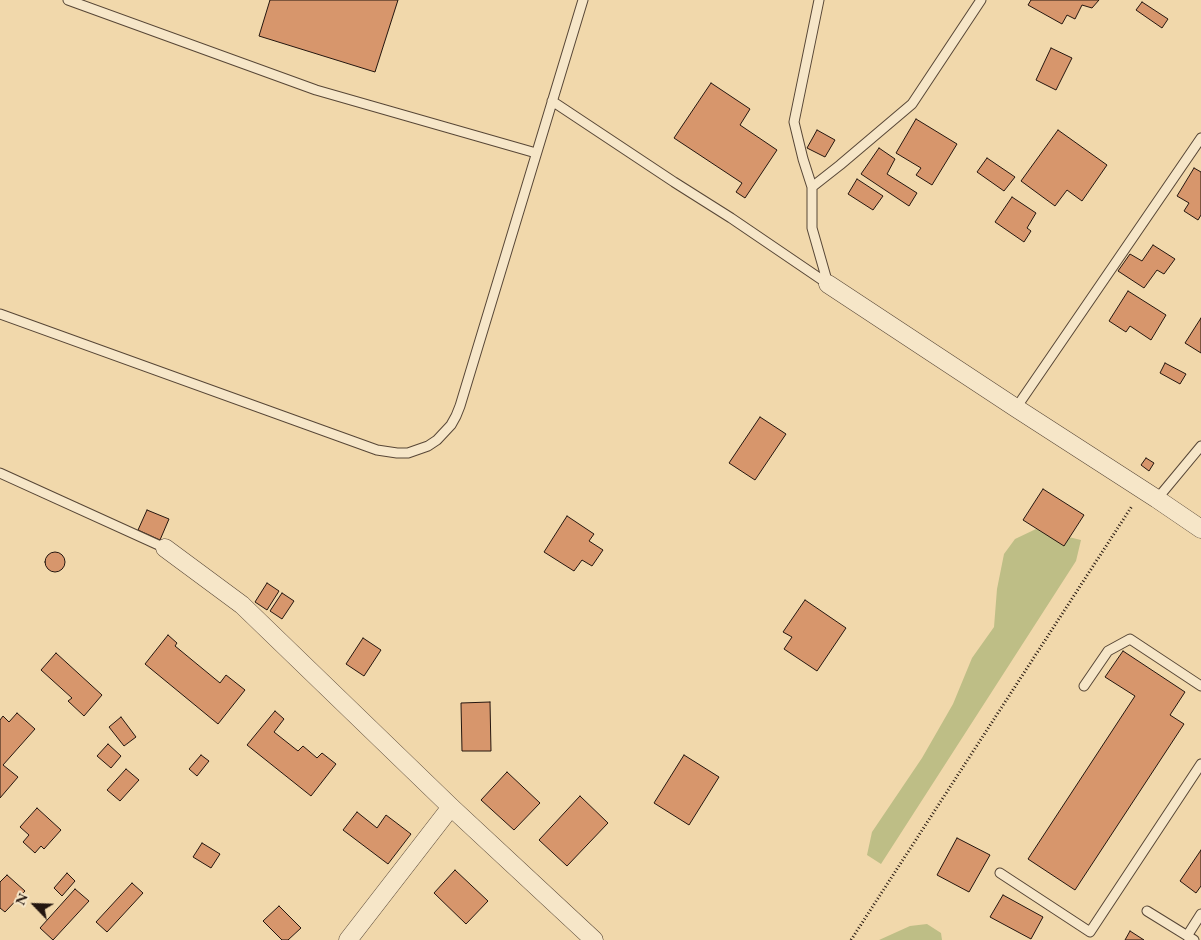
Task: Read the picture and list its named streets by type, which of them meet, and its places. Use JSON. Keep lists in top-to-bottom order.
{
  "north": "top left"
}
